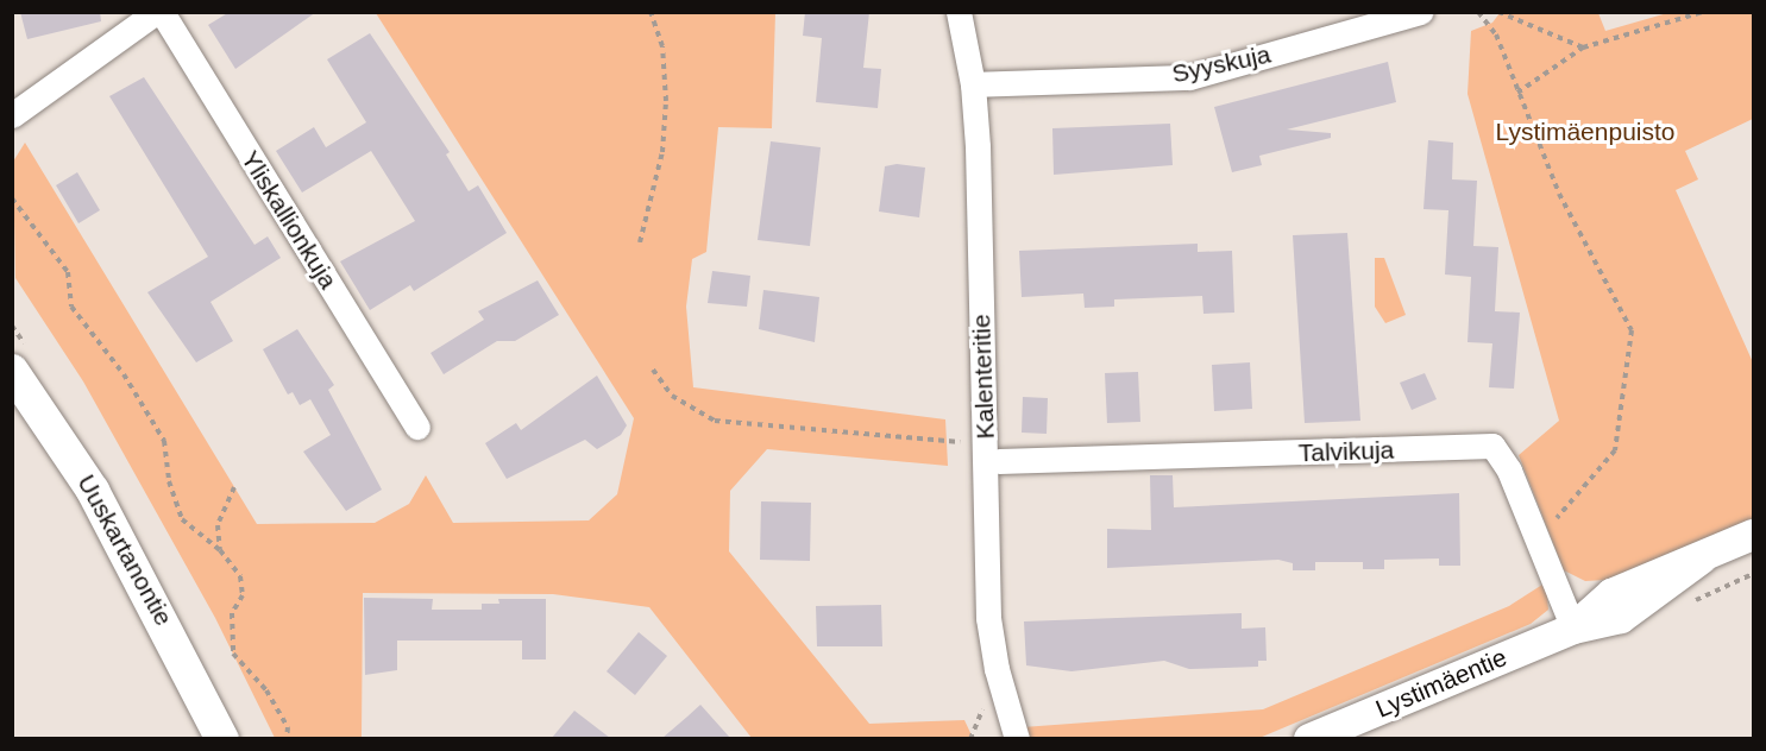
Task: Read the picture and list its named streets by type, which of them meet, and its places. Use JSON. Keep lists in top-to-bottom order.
{
  "streets": {
    "main road": ["Uuskartanontie"],
    "street": [
      "Syyskuja",
      "Yliskallionkuja",
      "Kalenteritie",
      "Talvikuja",
      "Lystimäentie"
    ]
  },
  "crossings": [
    ["Syyskuja", "Kalenteritie"],
    ["Talvikuja", "Lystimäentie"]
  ],
  "parks": ["Lystimäenpuisto"]
}
